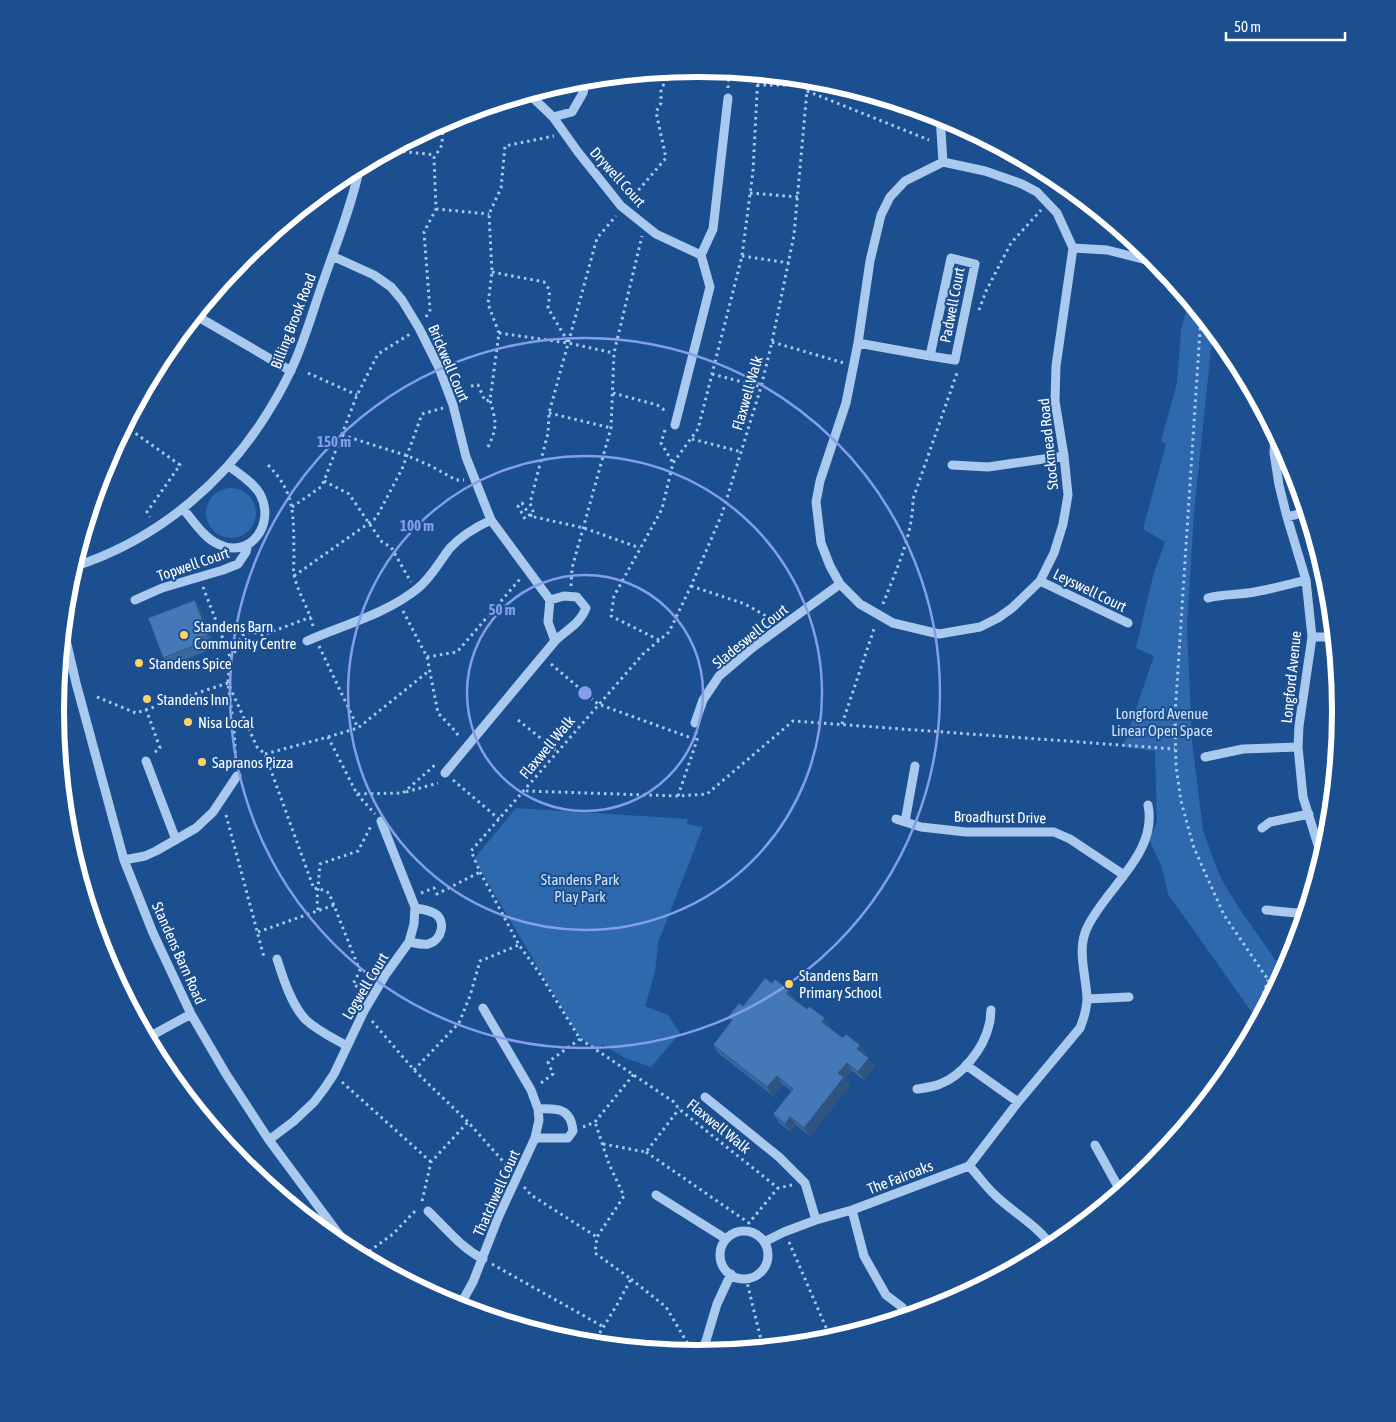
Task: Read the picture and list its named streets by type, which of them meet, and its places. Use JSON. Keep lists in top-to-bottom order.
{
  "streets": {
    "street": [
      "Drywell Court",
      "Padwell Court",
      "Billing Brook Road",
      "Brickwell Court",
      "Stockmead Road",
      "Topwell Court",
      "Leyswell Court",
      "Sladeswell Court",
      "Longford Avenue",
      "Broadhurst Drive",
      "Standens Barn Road",
      "Logwell Court",
      "The Fairoaks",
      "Thatchwell Court"
    ],
    "path": ["Flaxwell Walk"]
  },
  "crossings": [
    ["Padwell Court", "Stockmead Road"],
    ["Billing Brook Road", "Brickwell Court"],
    ["Billing Brook Road", "Topwell Court"],
    ["Stockmead Road", "Leyswell Court"],
    ["Stockmead Road", "Sladeswell Court"],
    ["Standens Barn Road", "Logwell Court"]
  ],
  "parks": ["Longford Avenue Linear Open Space", "Standens Park Play Park"],
  "places": [
    "Standens Barn Community Centre",
    "Standens Spice",
    "Standens Inn",
    "Nisa Local",
    "Sapranos Pizza",
    "Standens Barn Primary School"
  ],
  "scale_bar": "50 m",
  "rings": ["150 m", "100 m", "50 m"]
}
